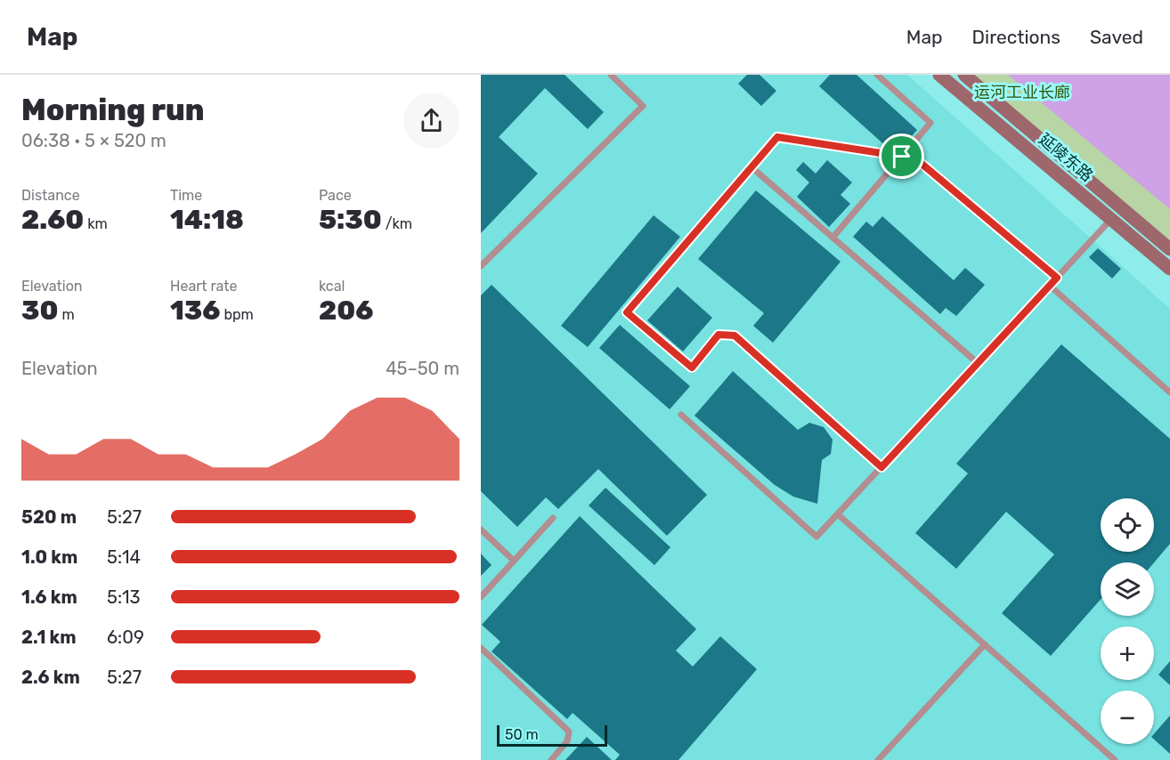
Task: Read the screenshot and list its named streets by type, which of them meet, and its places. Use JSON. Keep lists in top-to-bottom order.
{
  "streets": {
    "main road": ["延陵东路"]
  },
  "parks": ["运河工业长廊"],
  "scale_bar": "50 m",
  "page": {
    "header": "Map",
    "nav": ["Map", "Directions", "Saved"],
    "heading": ["Morning run", "06:38 · 5 × 520 m"],
    "stats": [
      ["Distance", "2.60 km"],
      ["Time", "14:18"],
      ["Pace", "5:30 /km"],
      ["Elevation", "30 m"],
      ["Heart rate", "136 bpm"],
      ["kcal", "206"]
    ],
    "chart": ["Elevation", "45–50 m"],
    "list": [
      {
        "name": "520 m",
        "note": "5:27"
      },
      {
        "name": "1.0 km",
        "note": "5:14"
      },
      {
        "name": "1.6 km",
        "note": "5:13"
      },
      {
        "name": "2.1 km",
        "note": "6:09"
      },
      {
        "name": "2.6 km",
        "note": "5:27"
      }
    ],
    "map_buttons": ["+", "−"],
    "scale": "50 m"
  }
}
